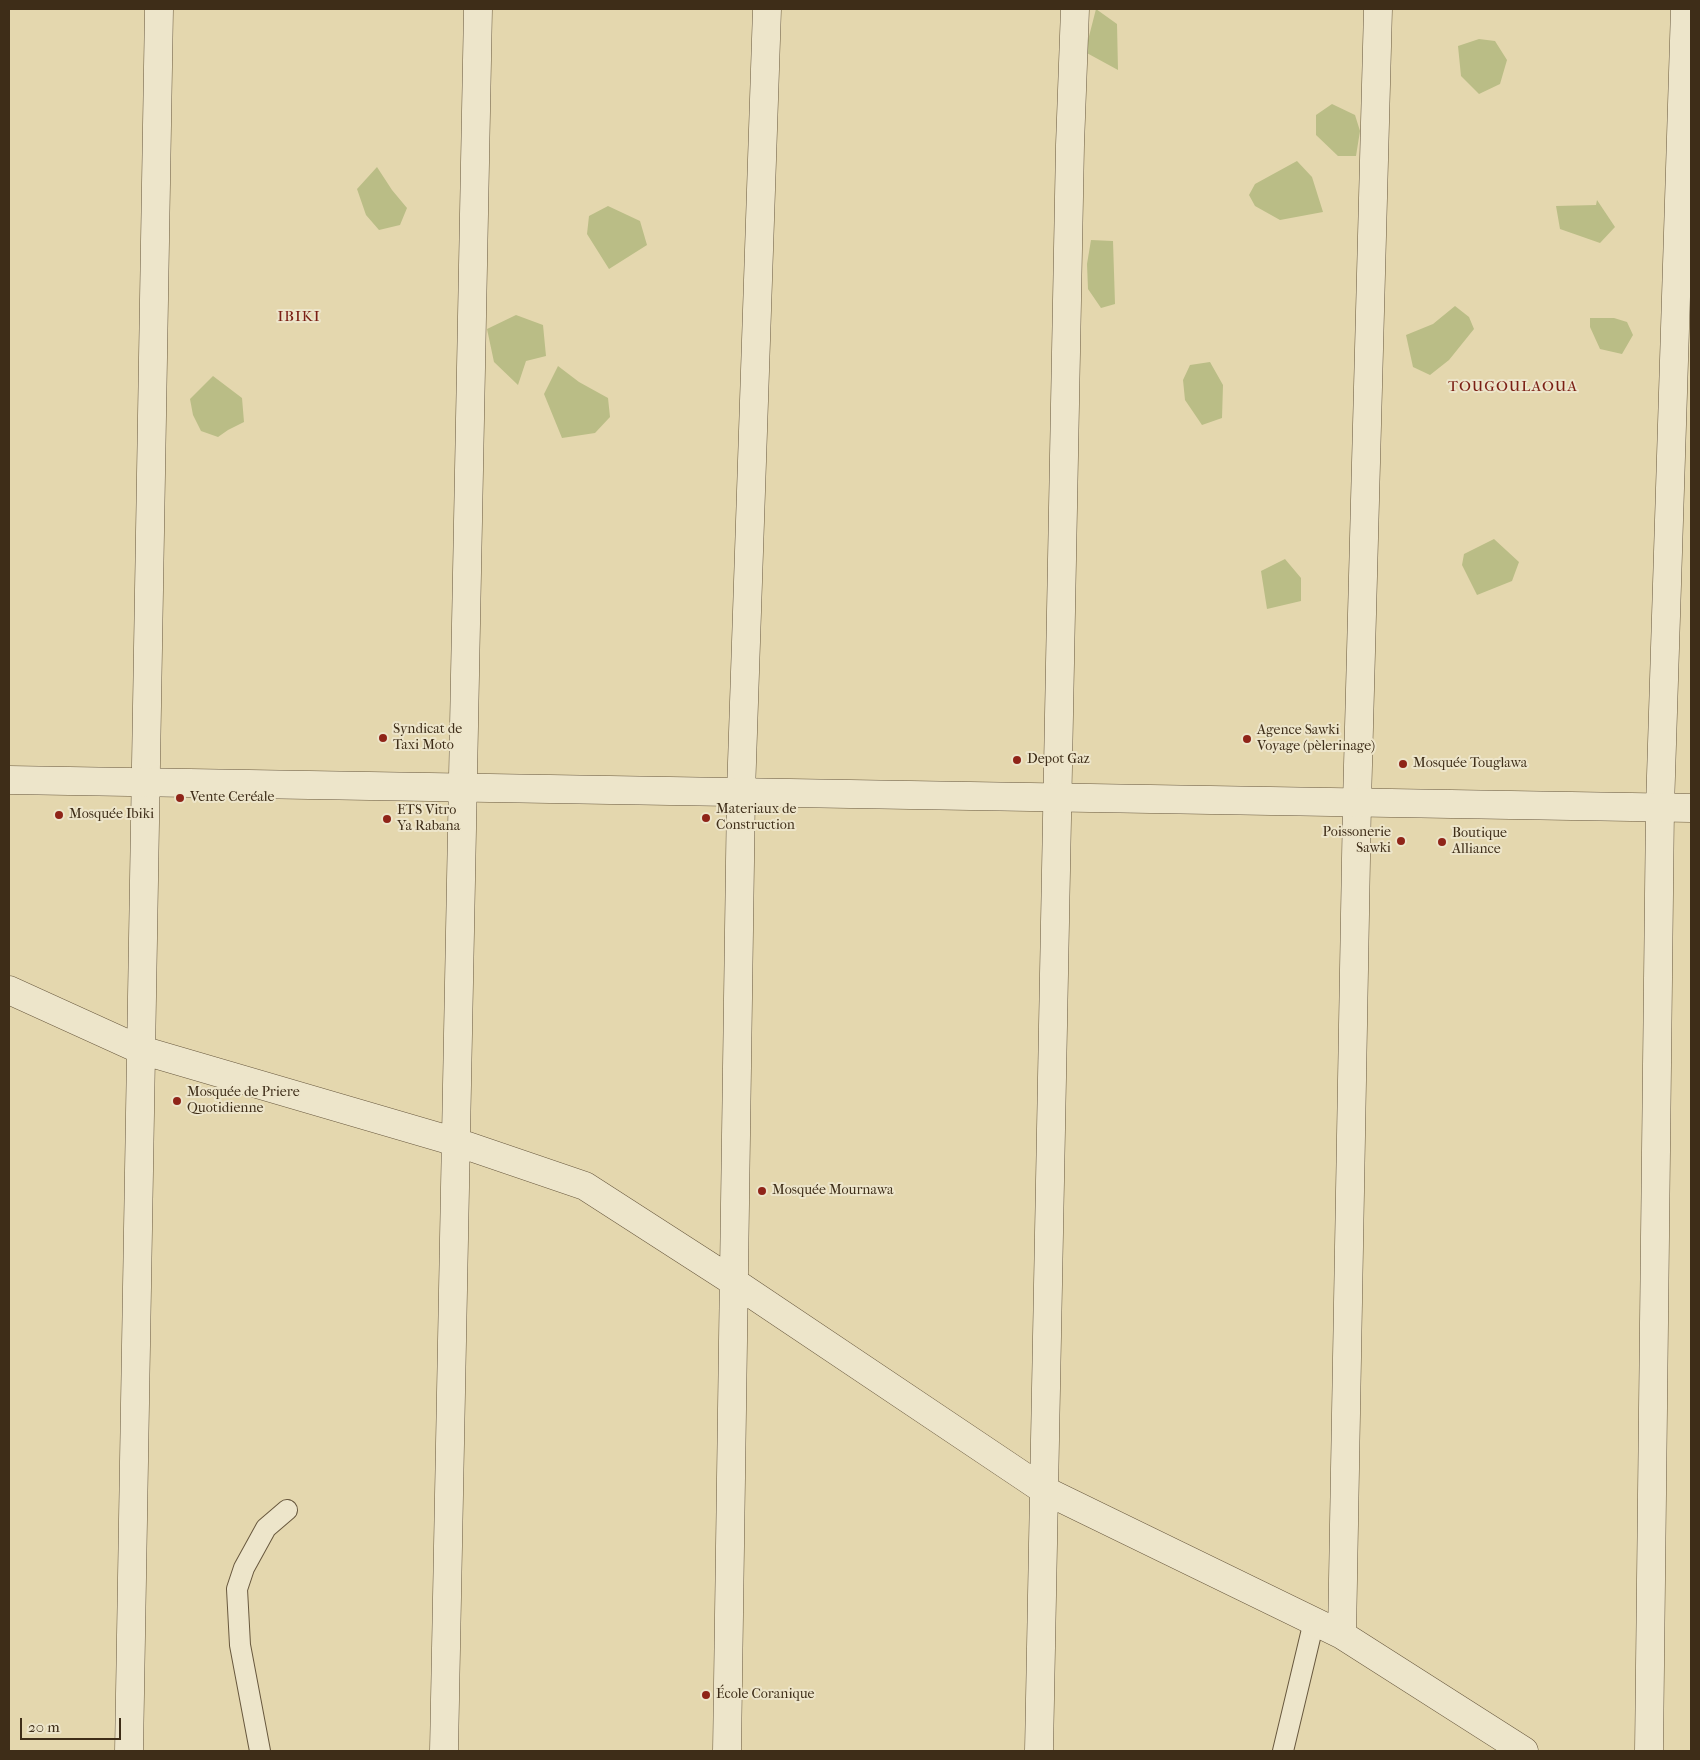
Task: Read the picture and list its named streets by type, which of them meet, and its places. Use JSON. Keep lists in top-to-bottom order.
{
  "districts": ["IBIKI", "TOUGOULAOUA"],
  "places": [
    "Syndicat de Taxi Moto",
    "Agence Sawki Voyage (pèlerinage)",
    "Depot Gaz",
    "Mosquée Touglawa",
    "Vente Ceréale",
    "Mosquée Ibiki",
    "Materiaux de Construction",
    "ETS Vitro Ya Rabana",
    "Poissonerie Sawki",
    "Boutique Alliance",
    "Mosquée de Priere Quotidienne",
    "Mosquée Mournawa",
    "École Coranique"
  ],
  "scale_bar": "20 m"
}
